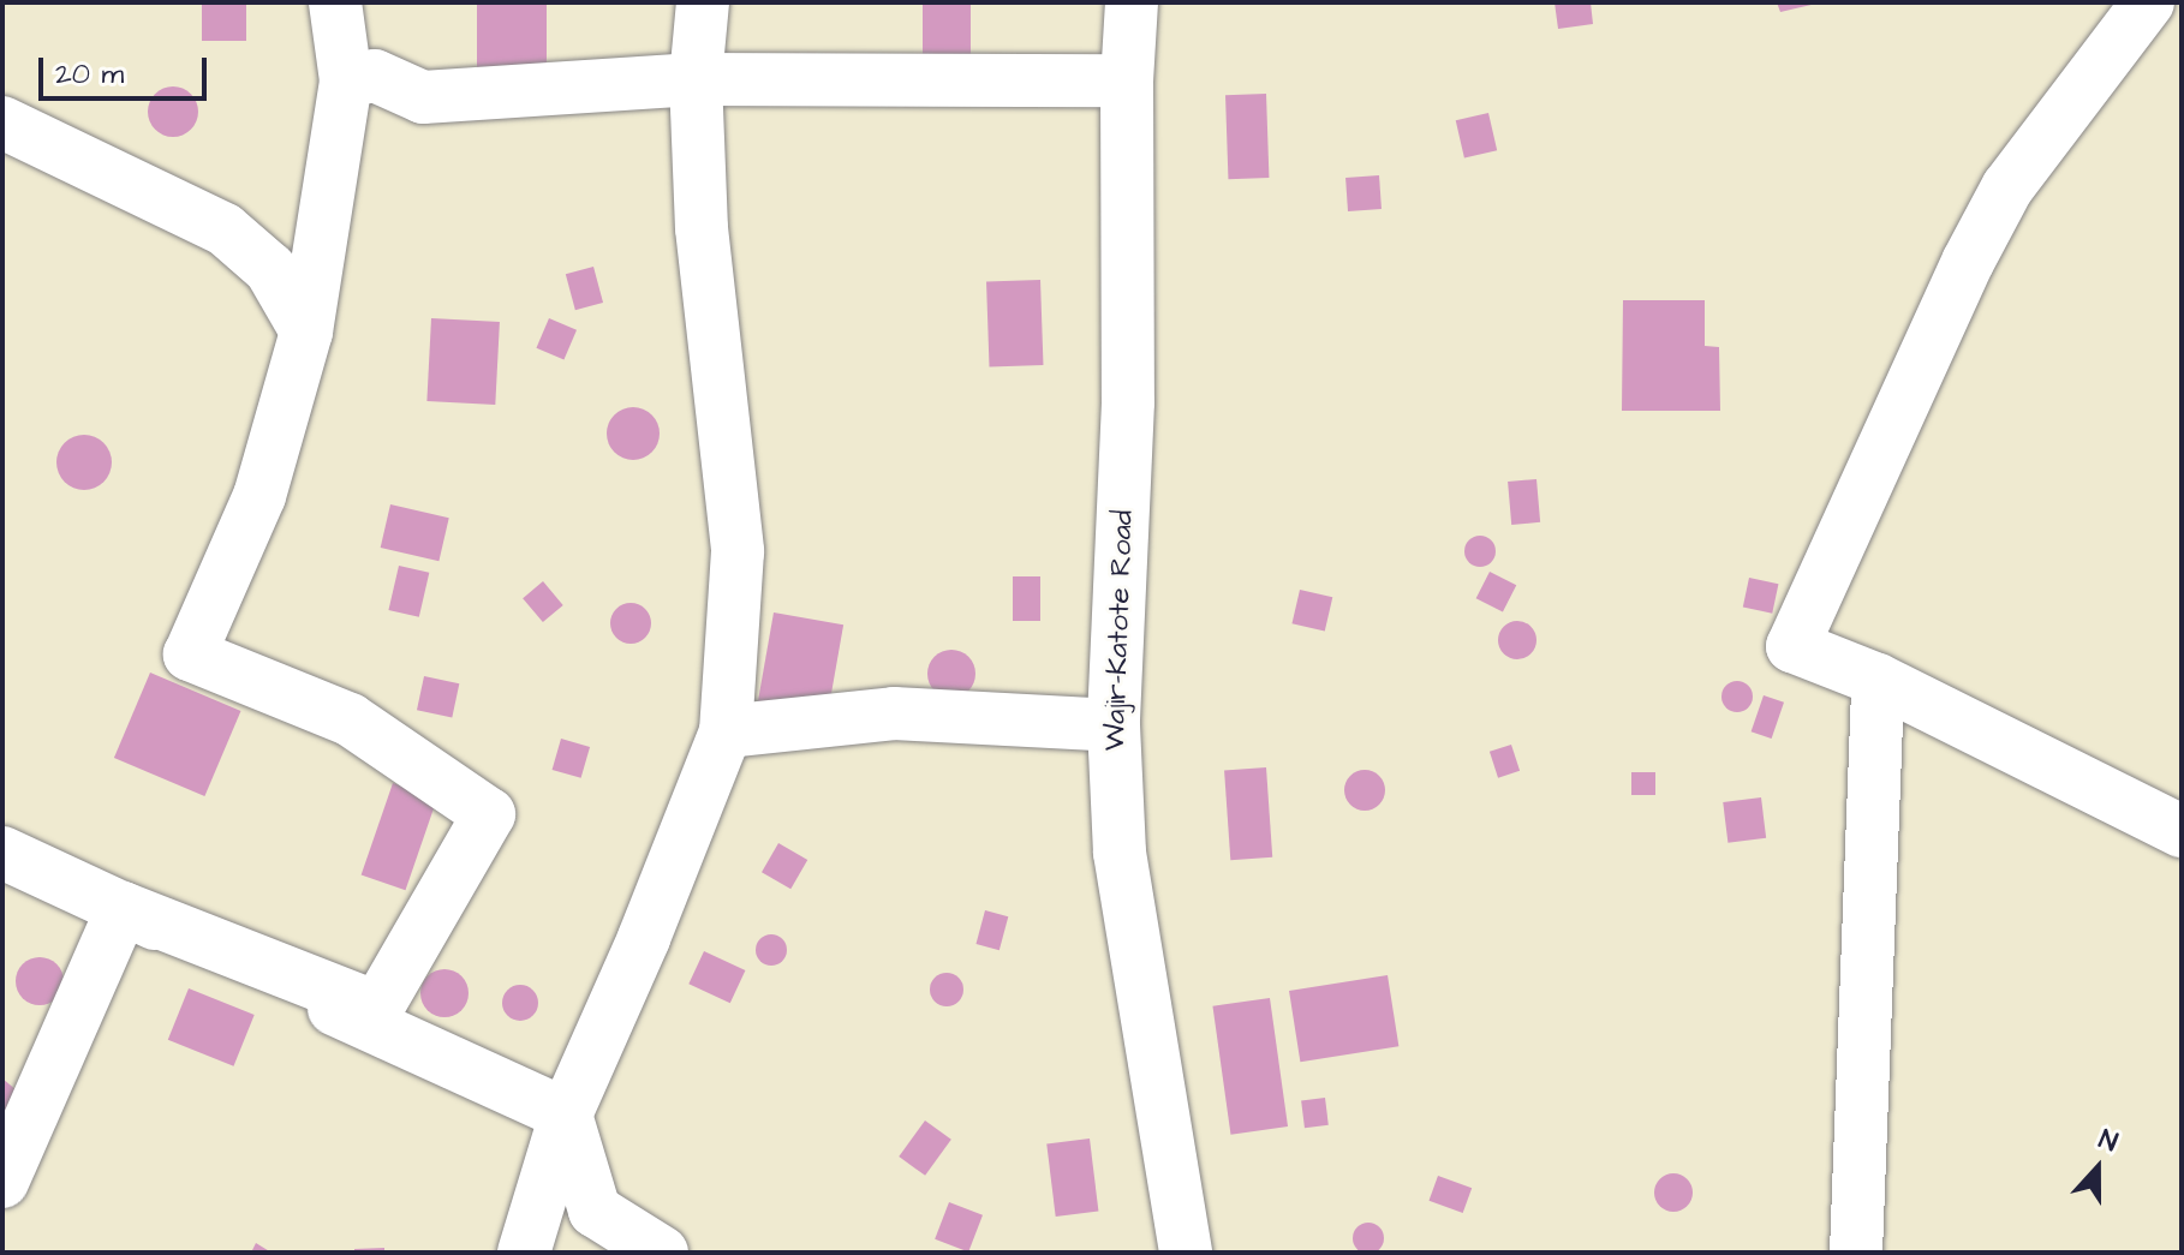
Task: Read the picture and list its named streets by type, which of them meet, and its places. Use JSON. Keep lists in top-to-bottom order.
{
  "streets": {
    "street": ["Wajir-Katote Road"]
  },
  "scale_bar": "20 m",
  "north": "top"
}
